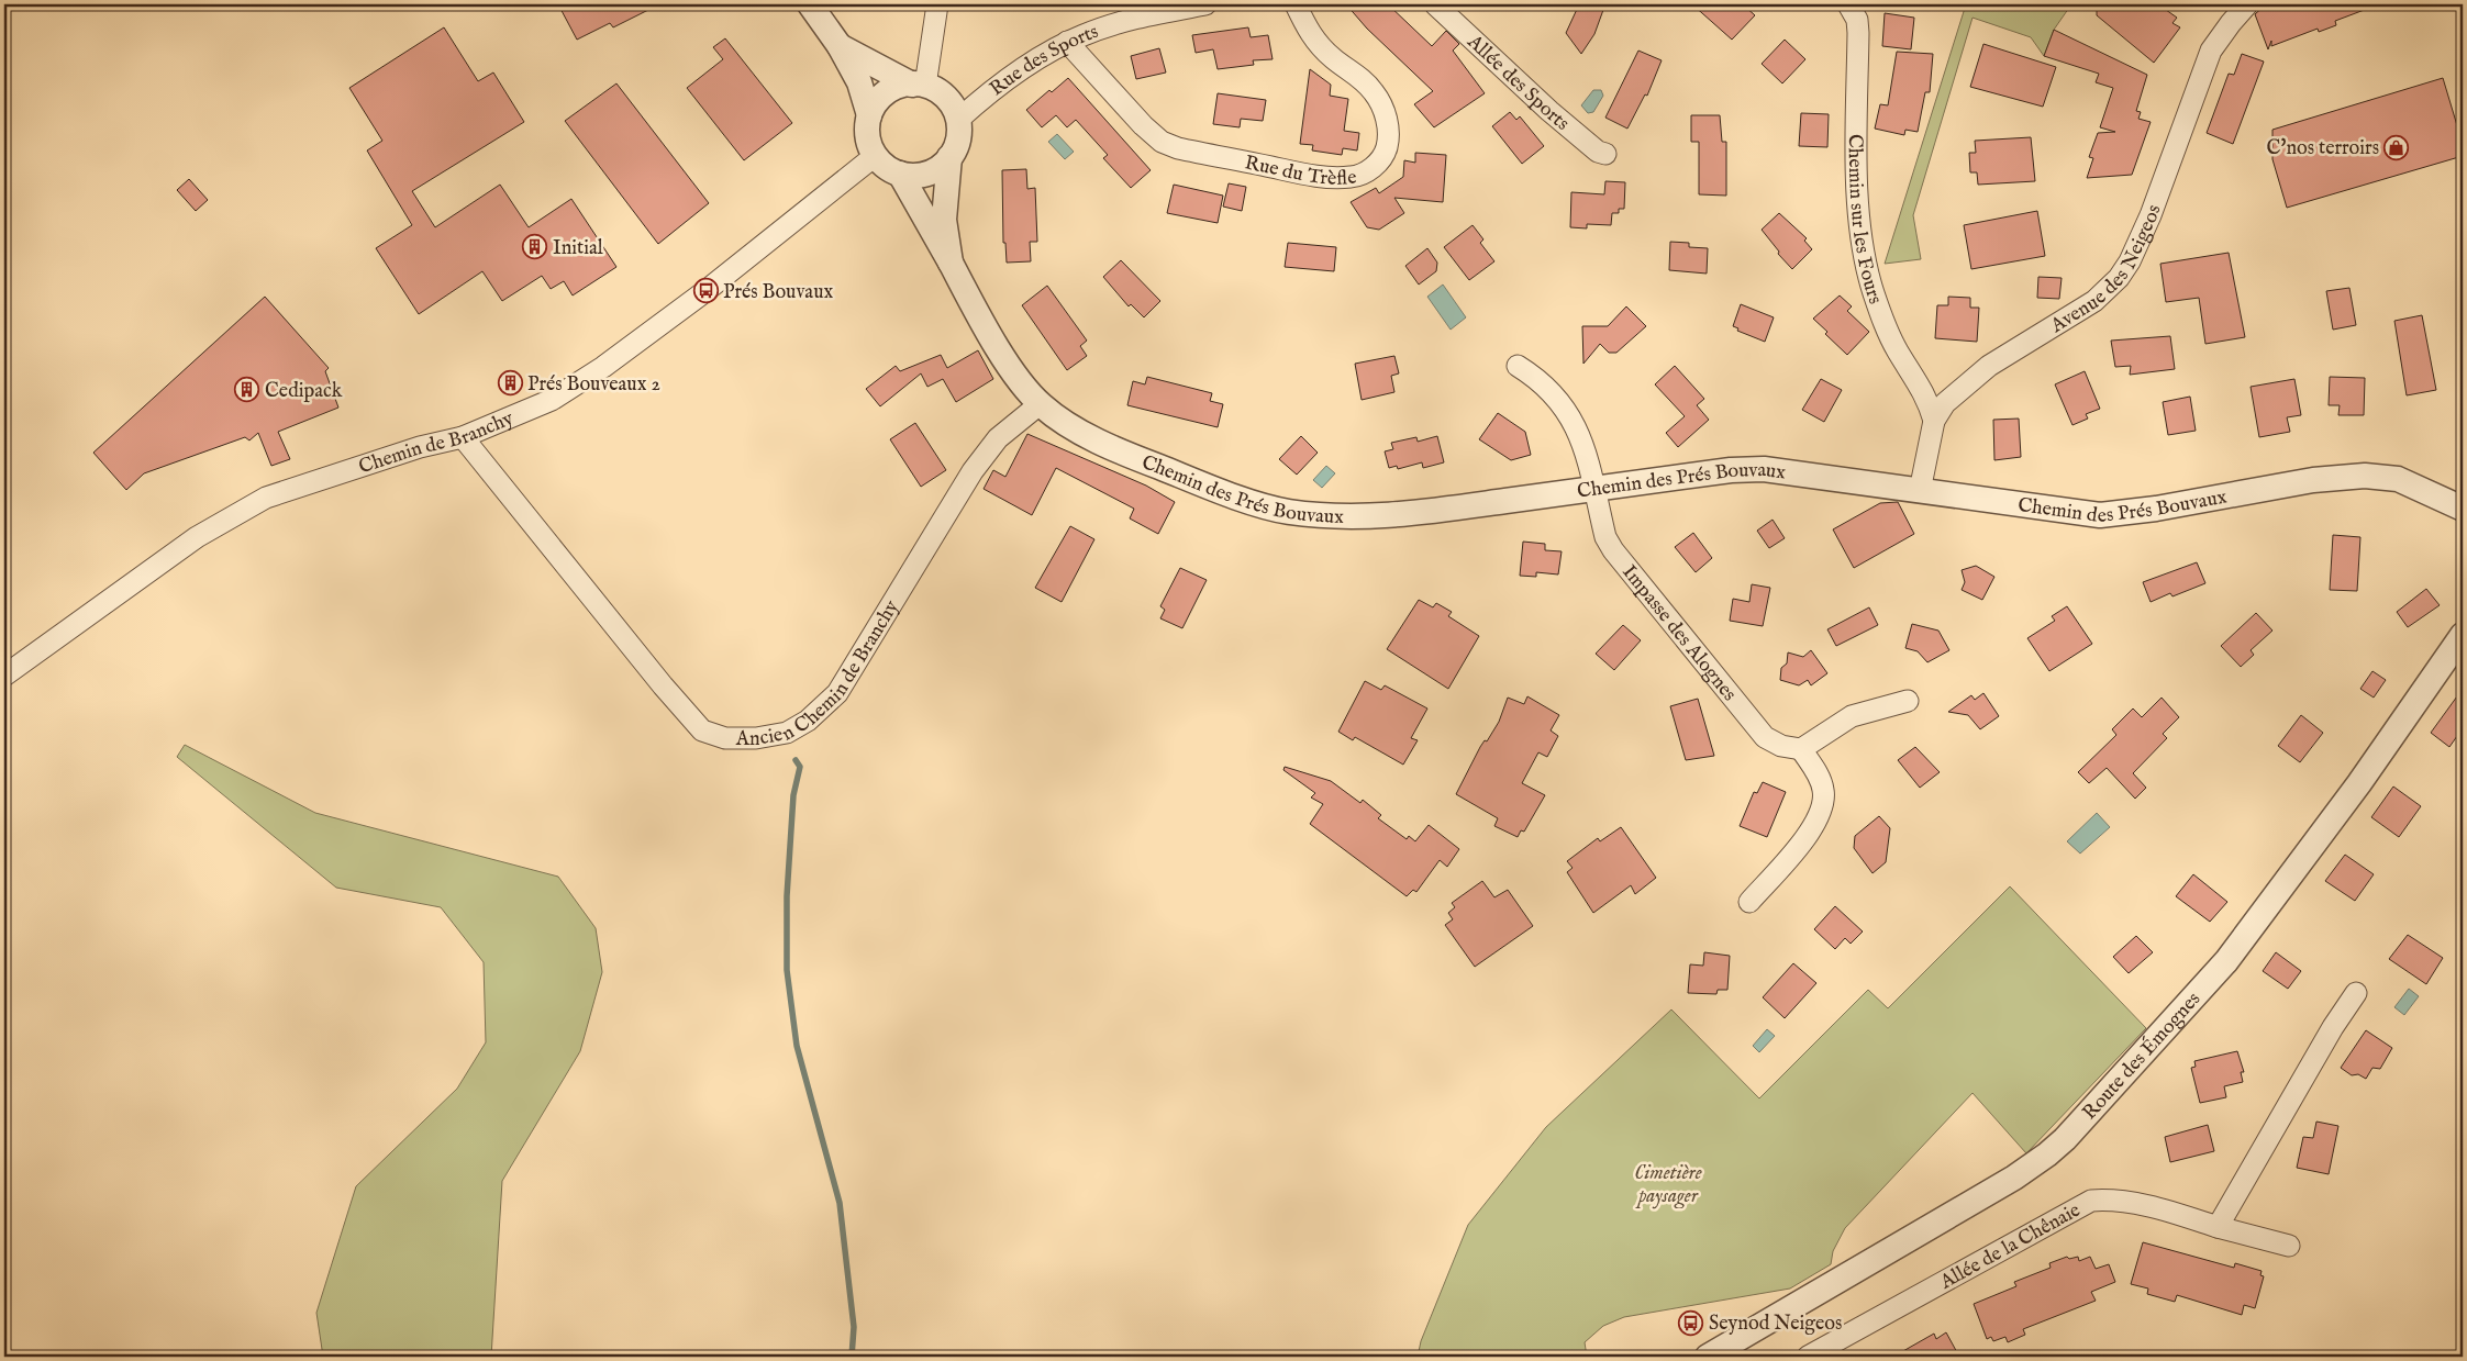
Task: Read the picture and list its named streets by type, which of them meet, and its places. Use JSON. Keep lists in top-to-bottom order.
{
  "streets": {
    "street": [
      "Rue des Sports",
      "Allée des Sports",
      "Rue du Trèfle",
      "Chemin sur les Fours",
      "Avenue des Neigeos",
      "Chemin de Branchy",
      "Chemin des Prés Bouvaux",
      "Impasse des Alognes",
      "Ancien Chemin de Branchy",
      "Route des Émognes",
      "Allée de la Chênaie"
    ]
  },
  "crossings": [
    ["Rue des Sports", "Rue du Trèfle"],
    ["Rue des Sports", "Chemin de Branchy"],
    ["Rue des Sports", "Chemin des Prés Bouvaux"],
    ["Chemin sur les Fours", "Avenue des Neigeos"],
    ["Avenue des Neigeos", "Chemin des Prés Bouvaux"],
    ["Chemin de Branchy", "Chemin des Prés Bouvaux"],
    ["Chemin de Branchy", "Ancien Chemin de Branchy"],
    ["Chemin des Prés Bouvaux", "Impasse des Alognes"],
    ["Chemin des Prés Bouvaux", "Ancien Chemin de Branchy"]
  ],
  "parks": ["Cimetière paysager"],
  "places": {
    "shop": ["C'nos terroirs"],
    "building": ["Initial", "Prés Bouveaux 2", "Cedipack"],
    "bus stop": ["Prés Bouvaux", "Seynod Neigeos"]
  }
}
